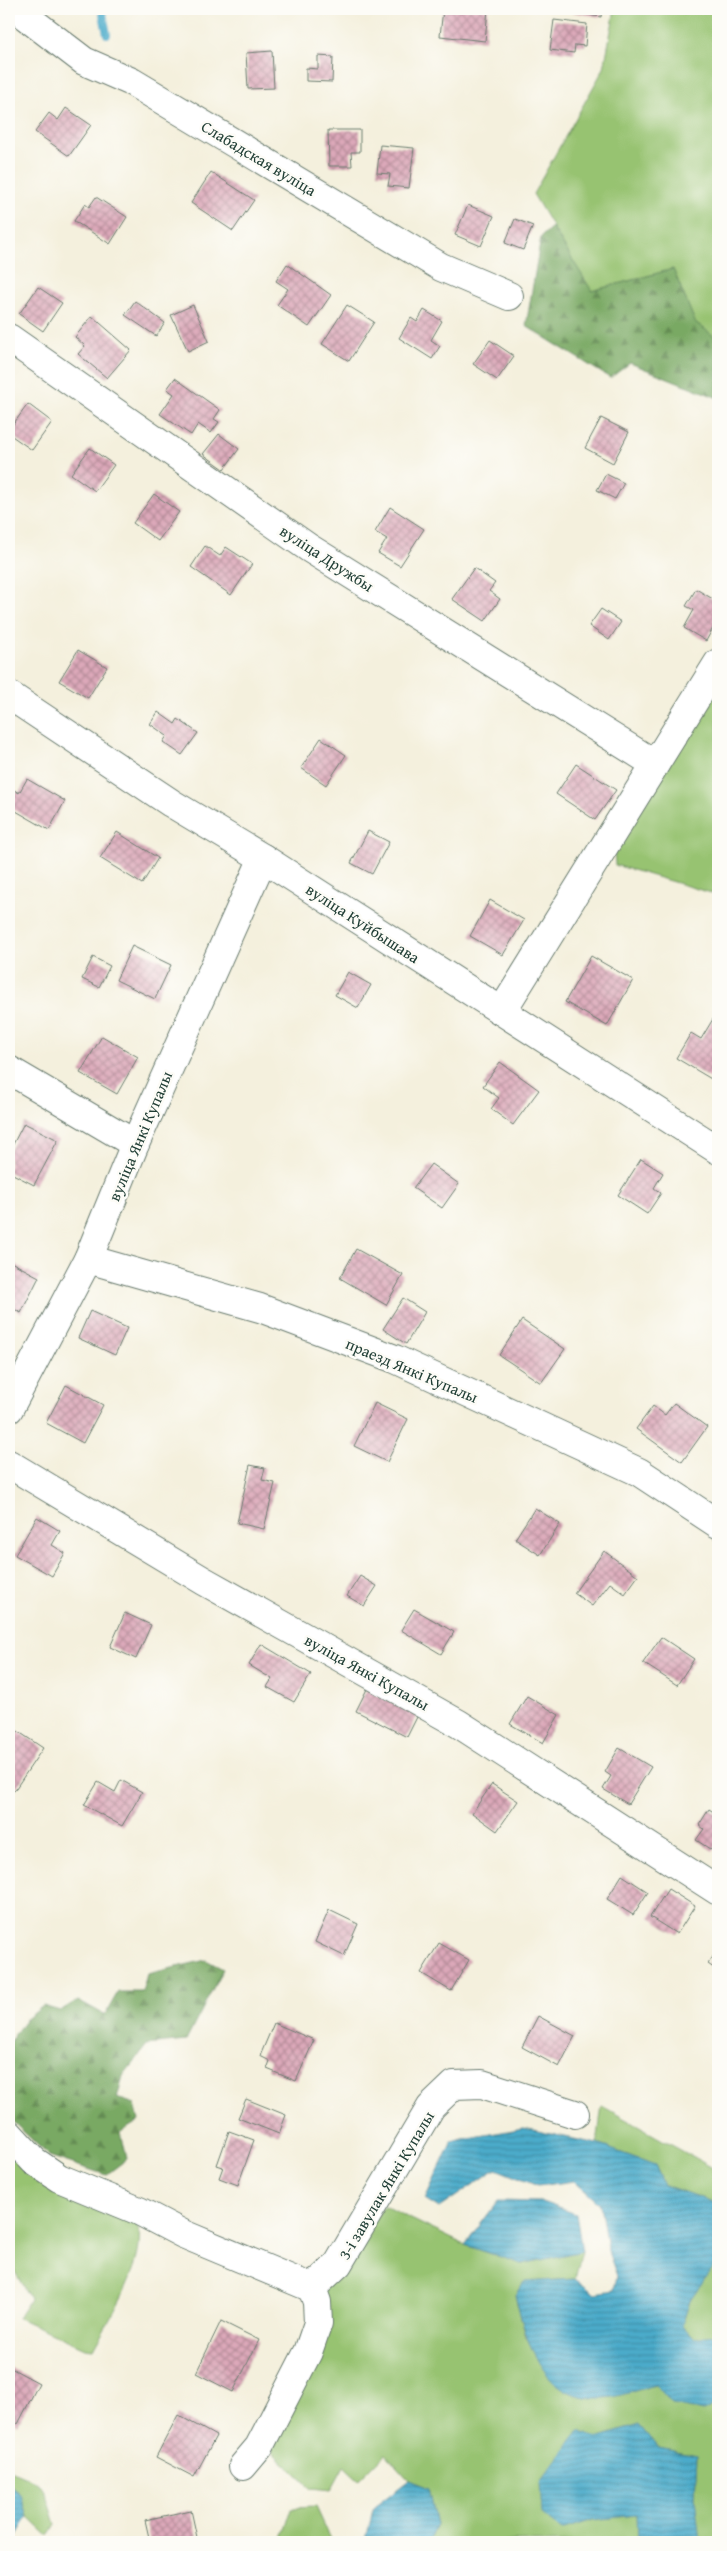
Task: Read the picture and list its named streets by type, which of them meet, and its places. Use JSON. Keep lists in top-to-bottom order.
{
  "streets": {
    "street": [
      "Слабадская вуліца",
      "вуліца Дружбы",
      "вуліца Куйбышава",
      "вуліца Янкі Купалы",
      "праезд Янкі Купалы",
      "3-і завулак Янкі Купалы"
    ]
  },
  "crossings": [
    ["вуліца Куйбышава", "вуліца Янкі Купалы"],
    ["вуліца Янкі Купалы", "праезд Янкі Купалы"]
  ]
}
